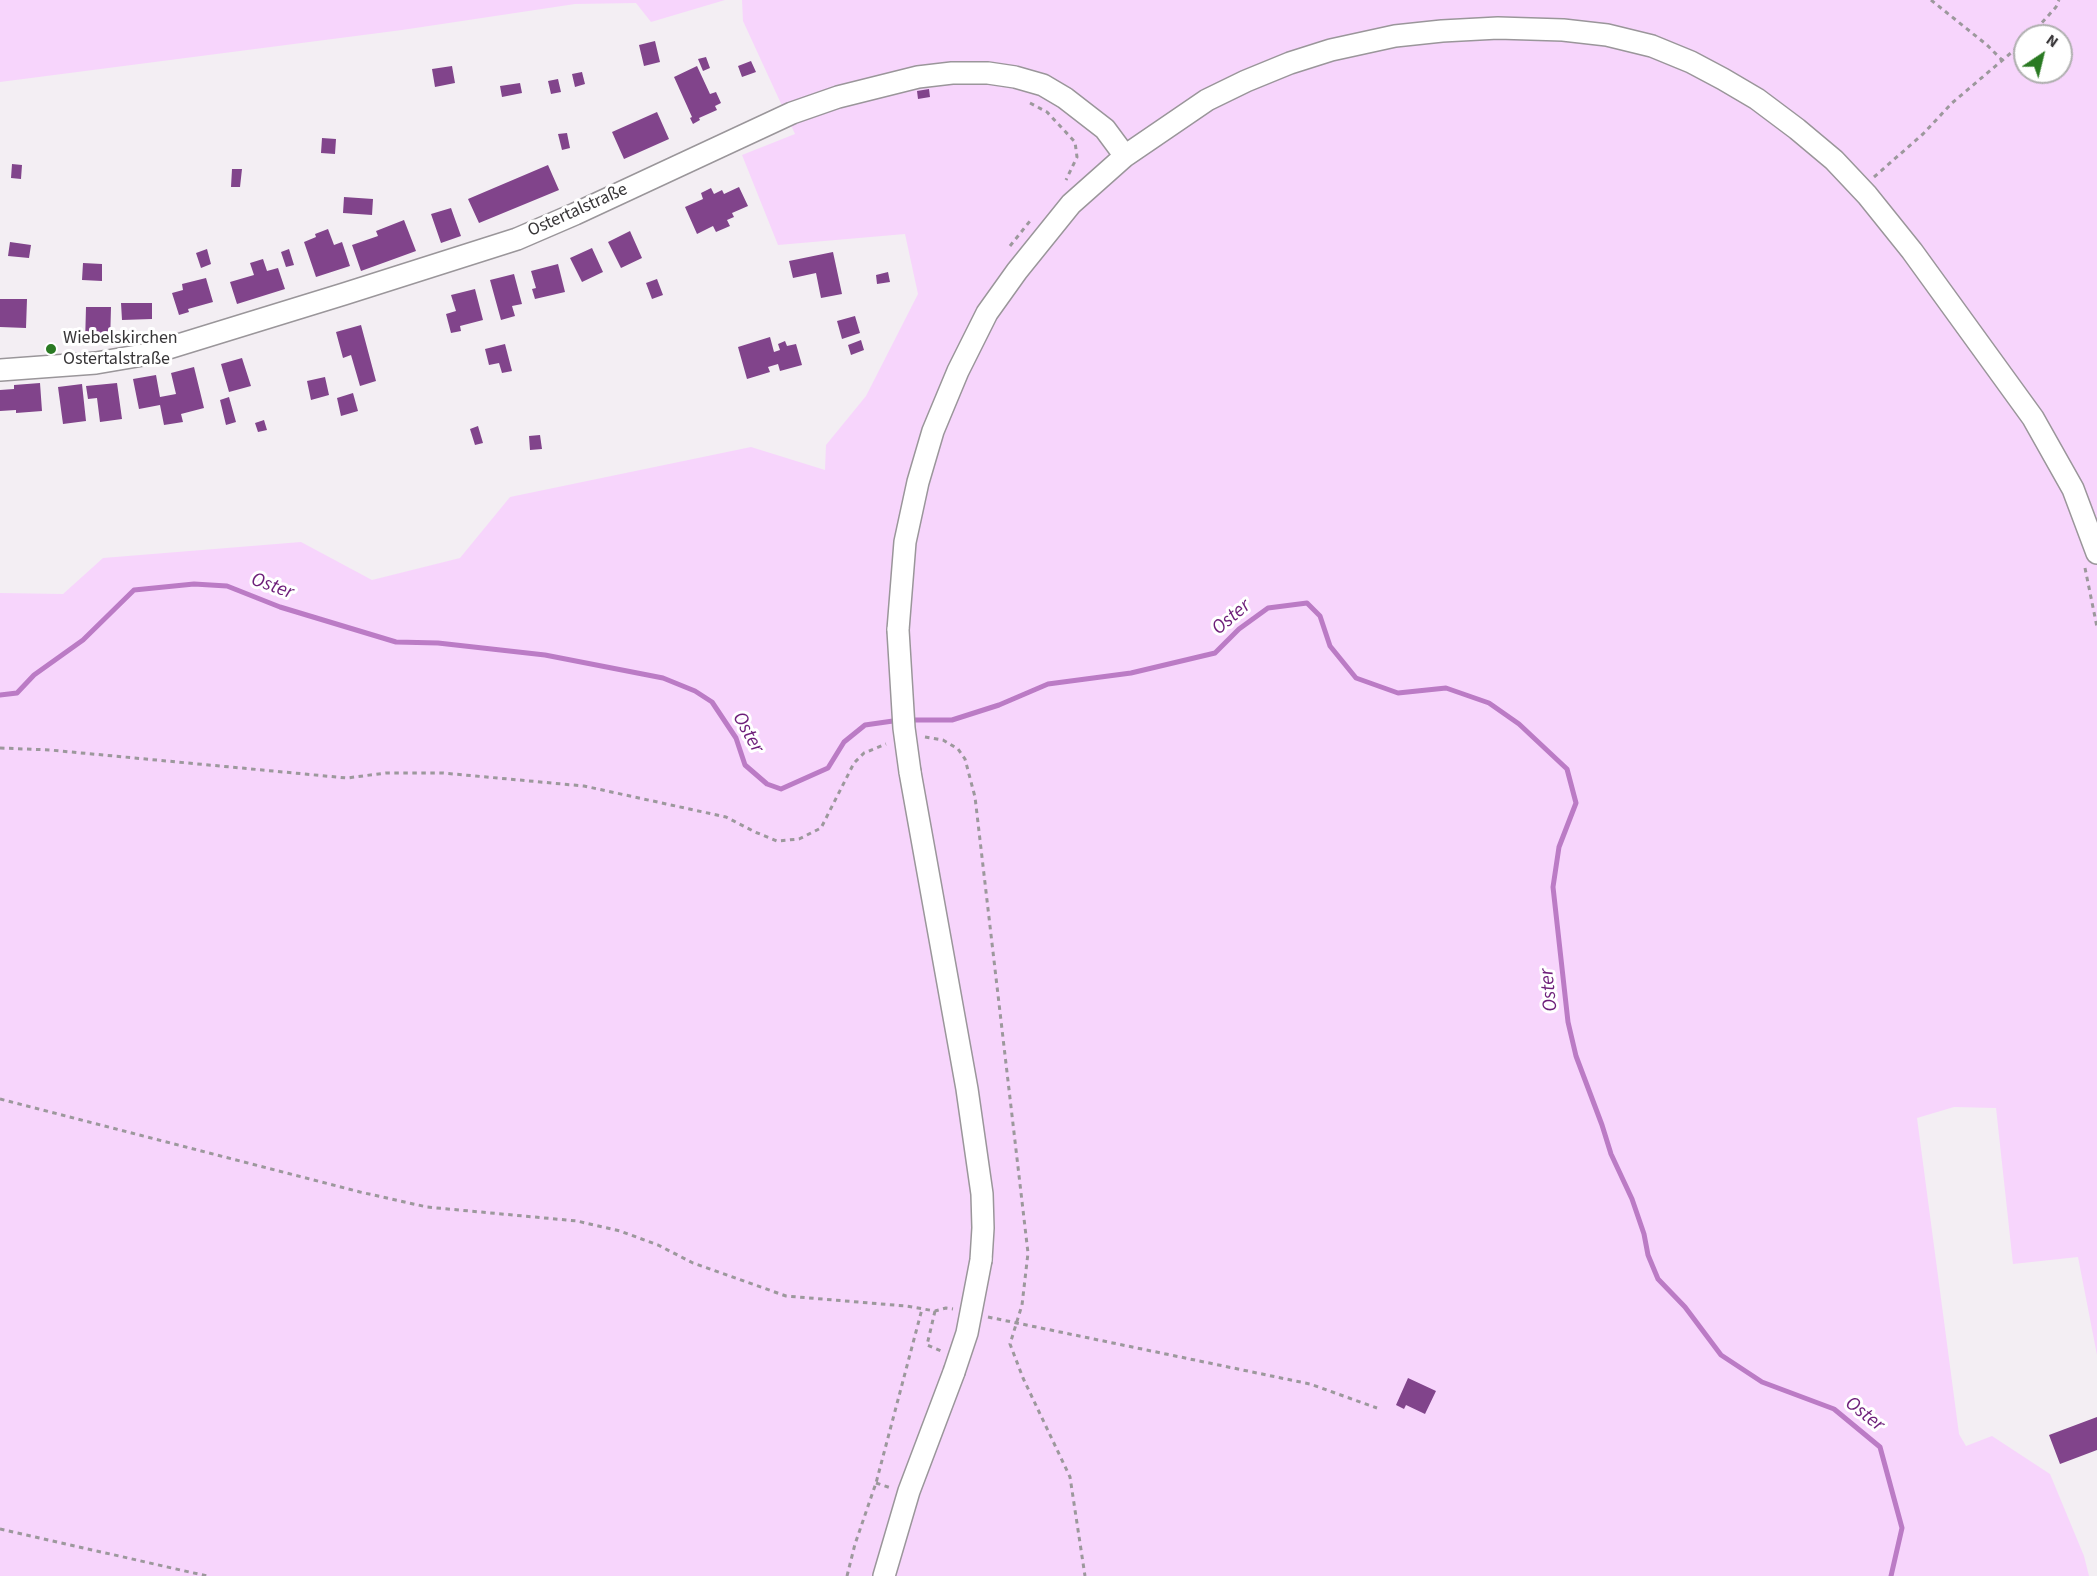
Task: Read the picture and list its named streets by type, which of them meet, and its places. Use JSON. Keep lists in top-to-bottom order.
{
  "streets": {
    "main road": ["Ostertalstraße"]
  },
  "water": ["Oster"],
  "places": ["Wiebelskirchen Ostertalstraße"],
  "north": "top right"
}
